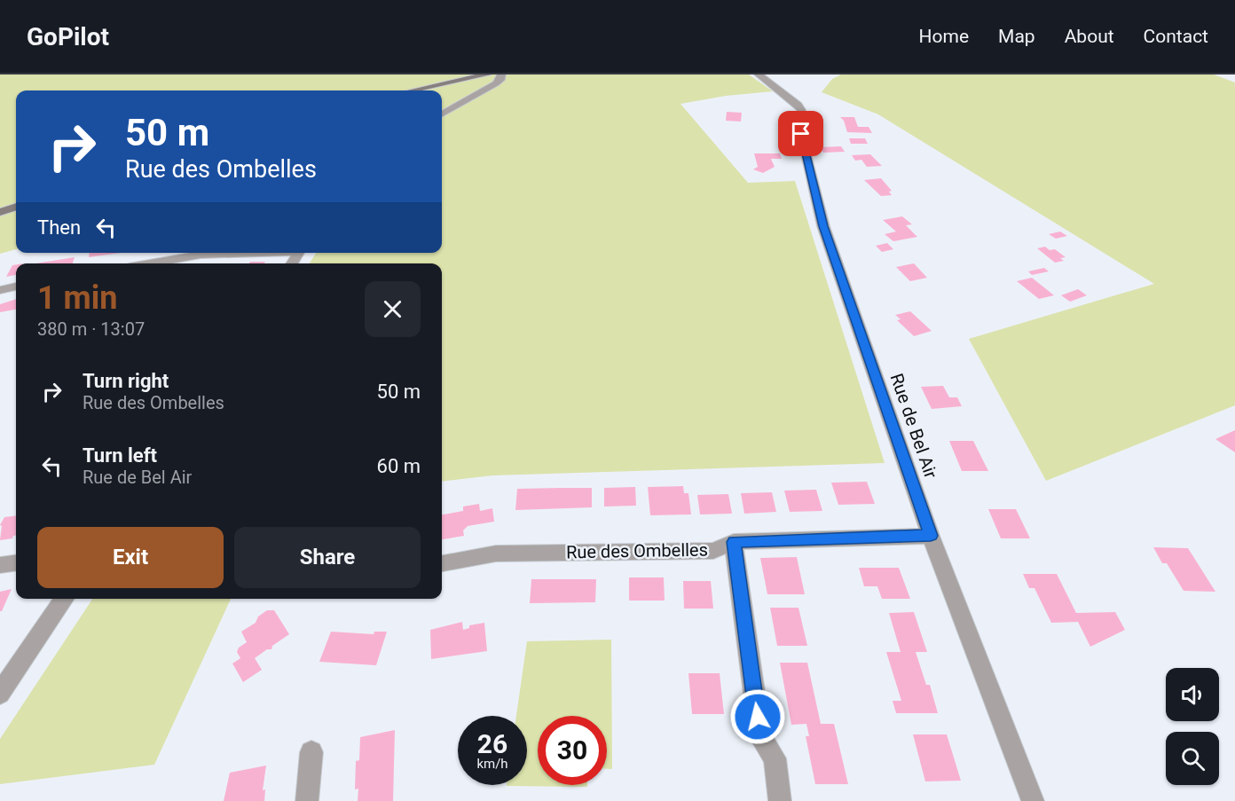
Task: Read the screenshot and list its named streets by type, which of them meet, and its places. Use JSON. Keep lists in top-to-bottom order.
{
  "streets": {
    "street": ["Rue de Bel Air", "Rue des Ombelles"]
  },
  "crossings": [
    ["Rue de Bel Air", "Rue des Ombelles"]
  ],
  "page": {
    "header": "GoPilot",
    "nav": [
      "Home",
      "Map",
      "About",
      "Contact"
    ],
    "turn": ["50 m", "Rue des Ombelles"],
    "then": "Then",
    "heading": ["1 min", "380 m · 13:07"],
    "list": [
      {
        "name": "Turn right",
        "note": "Rue des Ombelles",
        "value": "50 m"
      },
      {
        "name": "Turn left",
        "note": "Rue de Bel Air",
        "value": "60 m"
      }
    ],
    "buttons": ["Exit", "Share"],
    "speed": "26 km/h",
    "limit": "30"
  }
}
